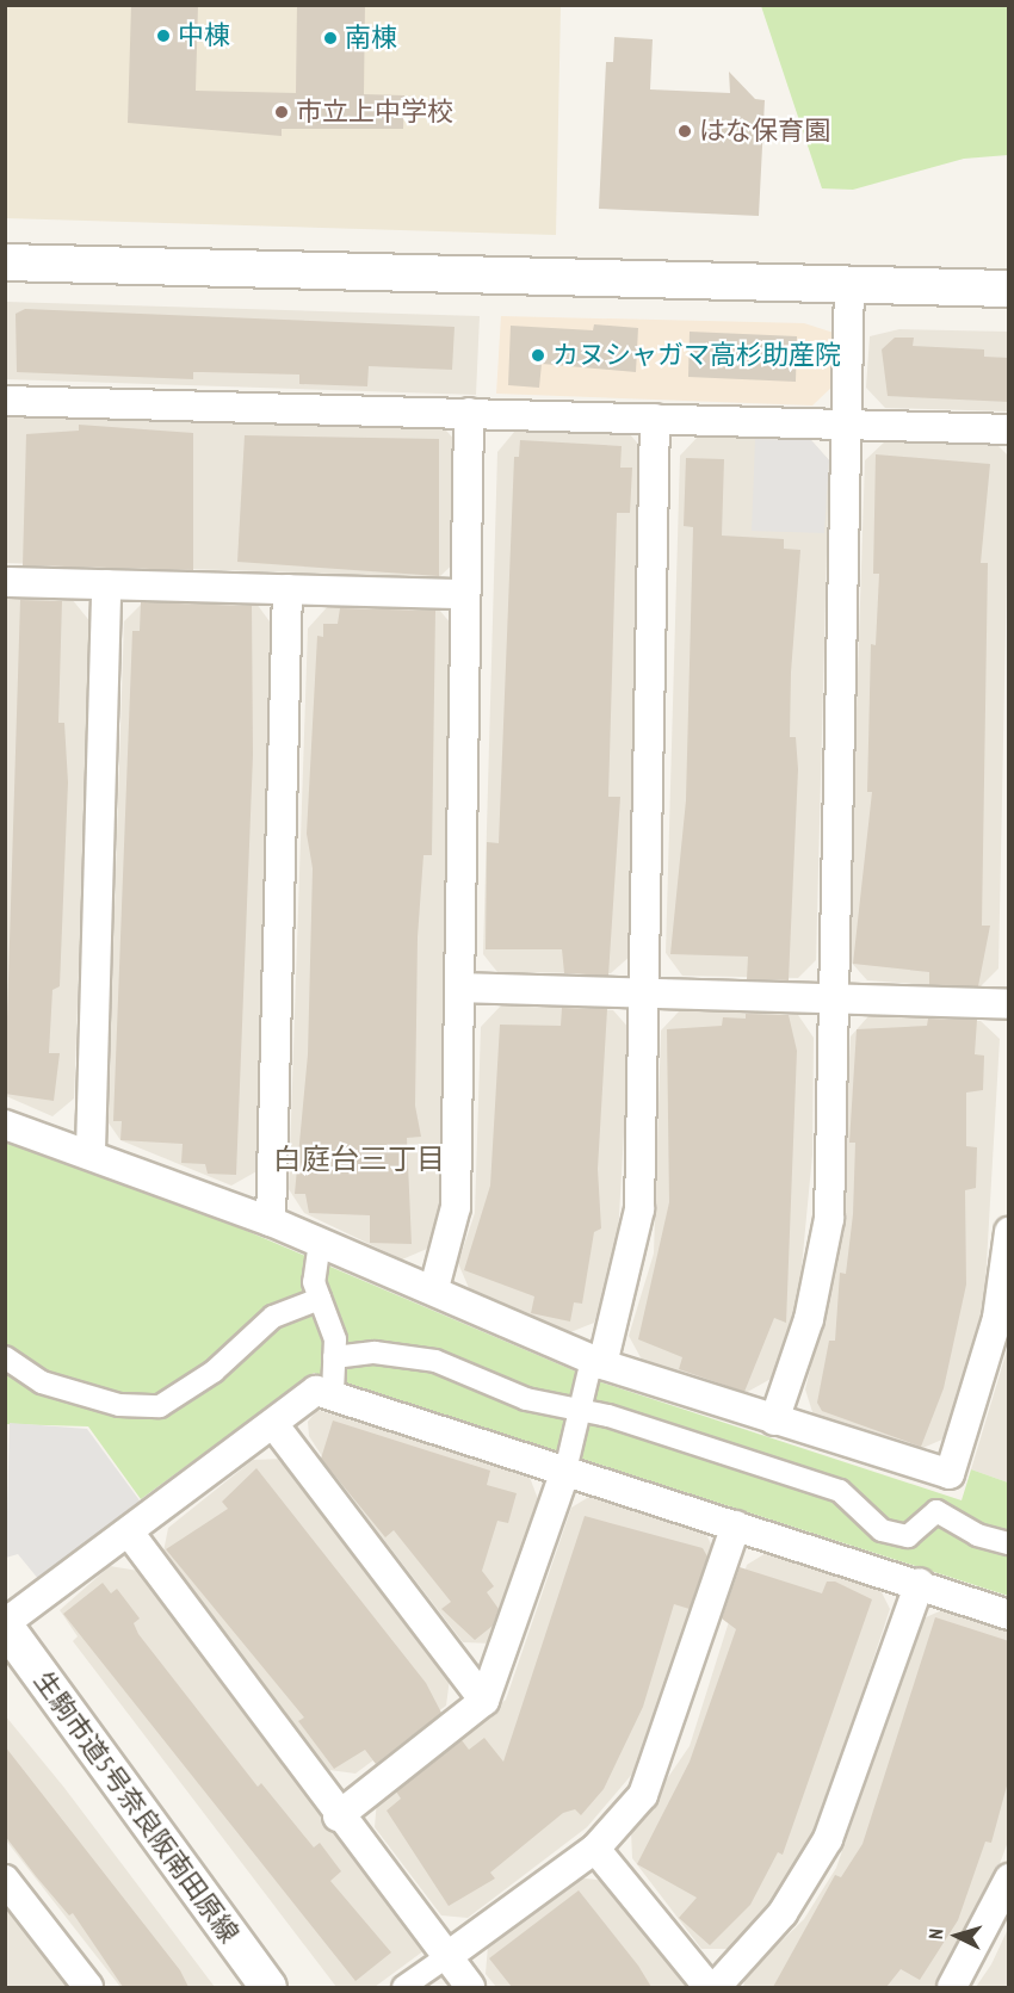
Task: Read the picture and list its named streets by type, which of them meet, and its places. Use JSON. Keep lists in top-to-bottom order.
{
  "streets": {
    "street": ["生駒市道5号奈良阪南田原線"]
  },
  "districts": ["白庭台三丁目"],
  "places": [
    "中棟",
    "南棟",
    "市立上中学校",
    "はな保育園",
    "カヌシャガマ高杉助産院"
  ],
  "north": "left"
}
